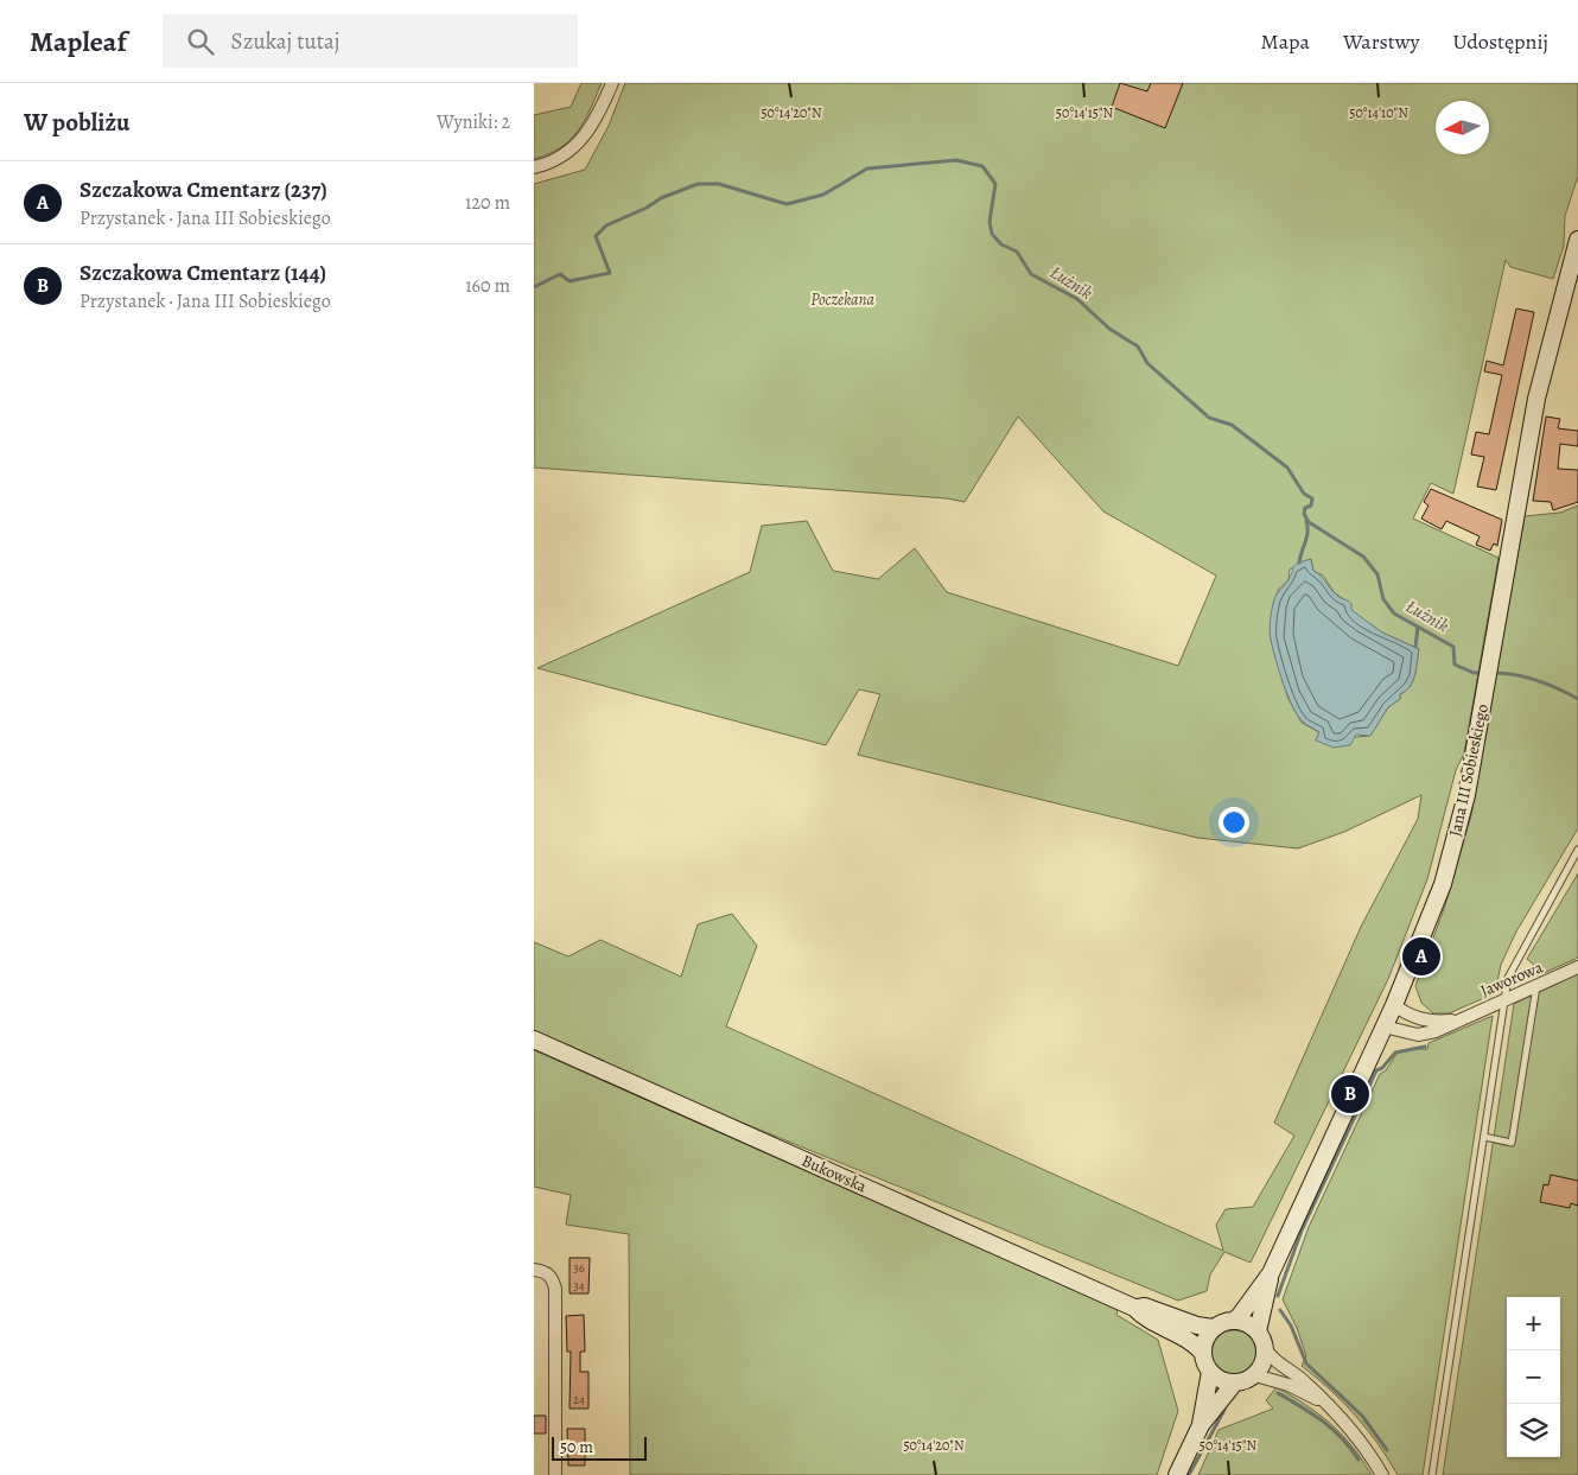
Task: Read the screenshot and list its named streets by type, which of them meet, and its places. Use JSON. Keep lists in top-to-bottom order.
{
  "streets": {
    "street": ["Jana III Sobieskiego", "Jaworowa", "Bukowska"]
  },
  "crossings": [
    ["Jana III Sobieskiego", "Jaworowa"]
  ],
  "water": ["Łużnik"],
  "parks": ["Poczekana"],
  "house_numbers": ["36", "34", "24"],
  "scale_bar": "50 m",
  "north": "left",
  "page": {
    "header": "Mapleaf",
    "search": "Szukaj tutaj",
    "nav": ["Mapa", "Warstwy", "Udostępnij"],
    "heading": ["W pobliżu", "Wyniki: 2"],
    "list": [
      {
        "mark": "A",
        "name": "Szczakowa Cmentarz (237)",
        "note": "Przystanek · Jana III Sobieskiego",
        "value": "120 m"
      },
      {
        "mark": "B",
        "name": "Szczakowa Cmentarz (144)",
        "note": "Przystanek · Jana III Sobieskiego",
        "value": "160 m"
      }
    ],
    "pins": ["A", "B"],
    "map_buttons": ["+", "−"],
    "scale": "50 m"
  },
  "coordinates": ["50°14'20\"N", "50°14'15\"N", "50°14'10\"N"]
}
